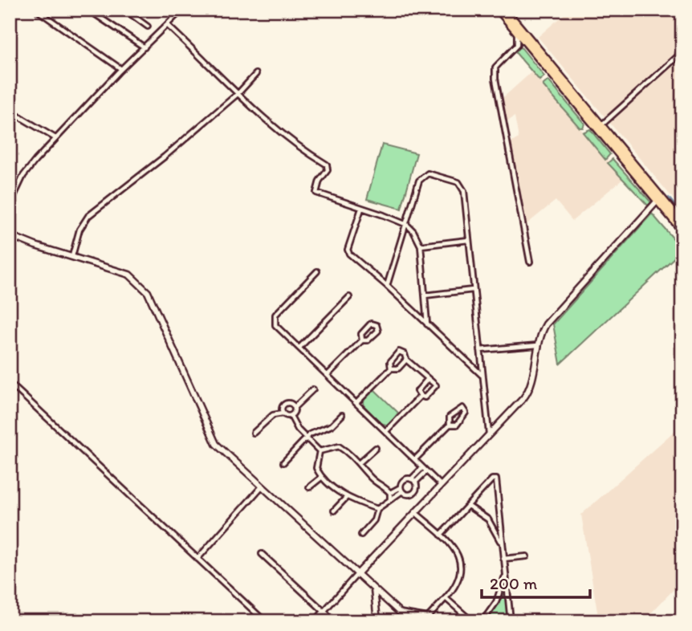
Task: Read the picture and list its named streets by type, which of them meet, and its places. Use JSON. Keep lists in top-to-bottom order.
{
  "scale_bar": "200 m"
}
